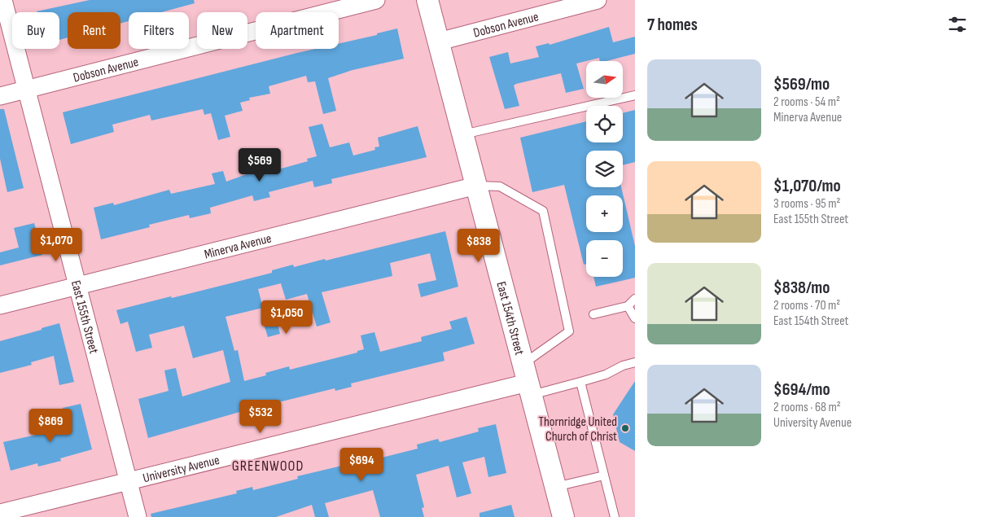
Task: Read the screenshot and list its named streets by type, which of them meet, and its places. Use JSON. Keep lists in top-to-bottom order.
{
  "streets": {
    "street": [
      "Dobson Avenue",
      "Minerva Avenue",
      "East 155th Street",
      "East 154th Street",
      "University Avenue"
    ]
  },
  "crossings": [
    ["Dobson Avenue", "East 155th Street"],
    ["Dobson Avenue", "East 154th Street"],
    ["Minerva Avenue", "East 155th Street"],
    ["Minerva Avenue", "East 154th Street"],
    ["East 155th Street", "University Avenue"],
    ["East 154th Street", "University Avenue"]
  ],
  "districts": ["GREENWOOD"],
  "places": ["Thornridge United Church of Christ"],
  "north": "right",
  "page": {
    "heading": "7 homes",
    "chip": [
      "Buy",
      "Rent",
      "Filters",
      "New",
      "Apartment"
    ],
    "list": [
      {
        "name": "$569/mo",
        "note": "2 rooms · 54 m² · Minerva Avenue"
      },
      {
        "name": "$1,070/mo",
        "note": "3 rooms · 95 m² · East 155th Street"
      },
      {
        "name": "$838/mo",
        "note": "2 rooms · 70 m² · East 154th Street"
      },
      {
        "name": "$694/mo",
        "note": "2 rooms · 68 m² · University Avenue"
      }
    ],
    "map_buttons": ["+", "−"],
    "price": [
      "$569",
      "$1,070",
      "$838",
      "$1,050",
      "$532",
      "$869",
      "$694"
    ]
  }
}
